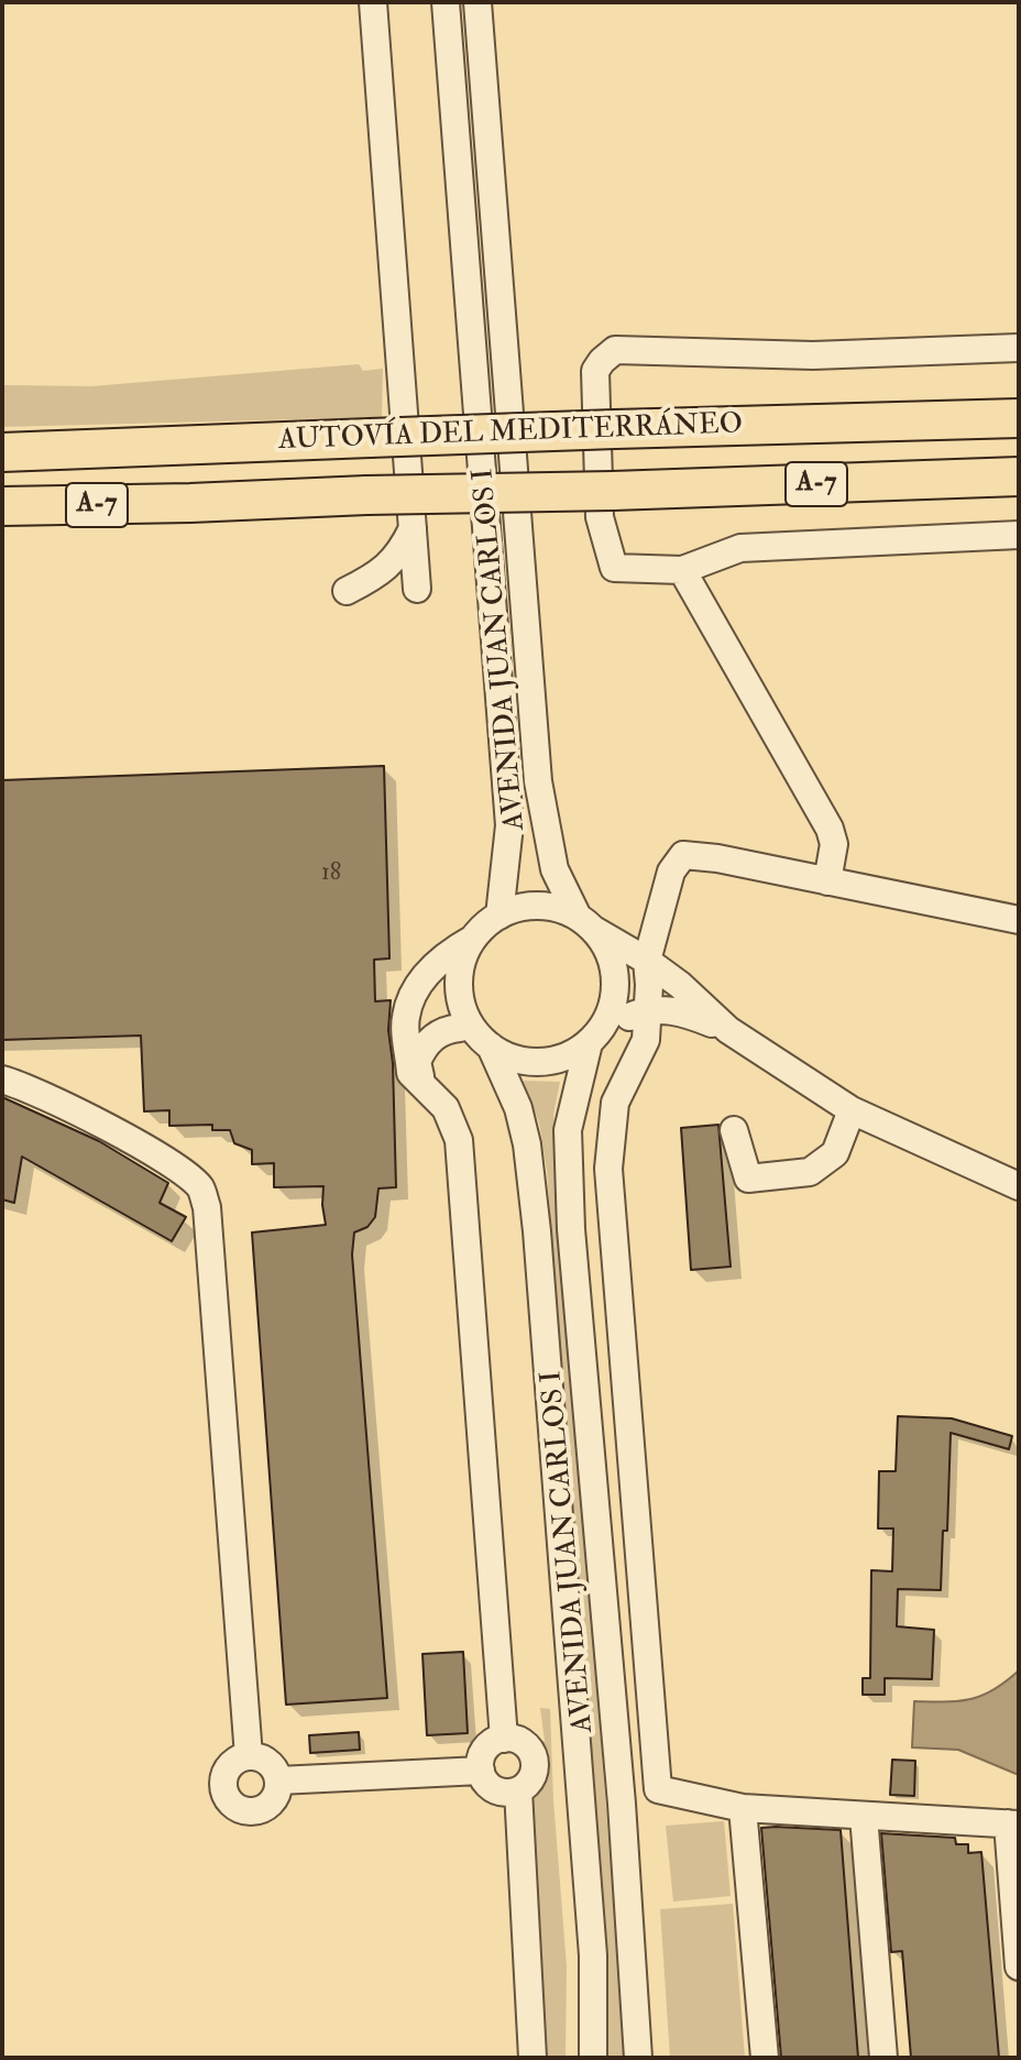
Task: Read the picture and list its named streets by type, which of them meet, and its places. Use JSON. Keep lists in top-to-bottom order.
{
  "streets": {
    "highway": ["AUTOVÍA DEL MEDITERRÁNEO", "A-7"],
    "street": ["AVENIDA JUAN CARLOS I"]
  },
  "house_numbers": ["18"]
}
